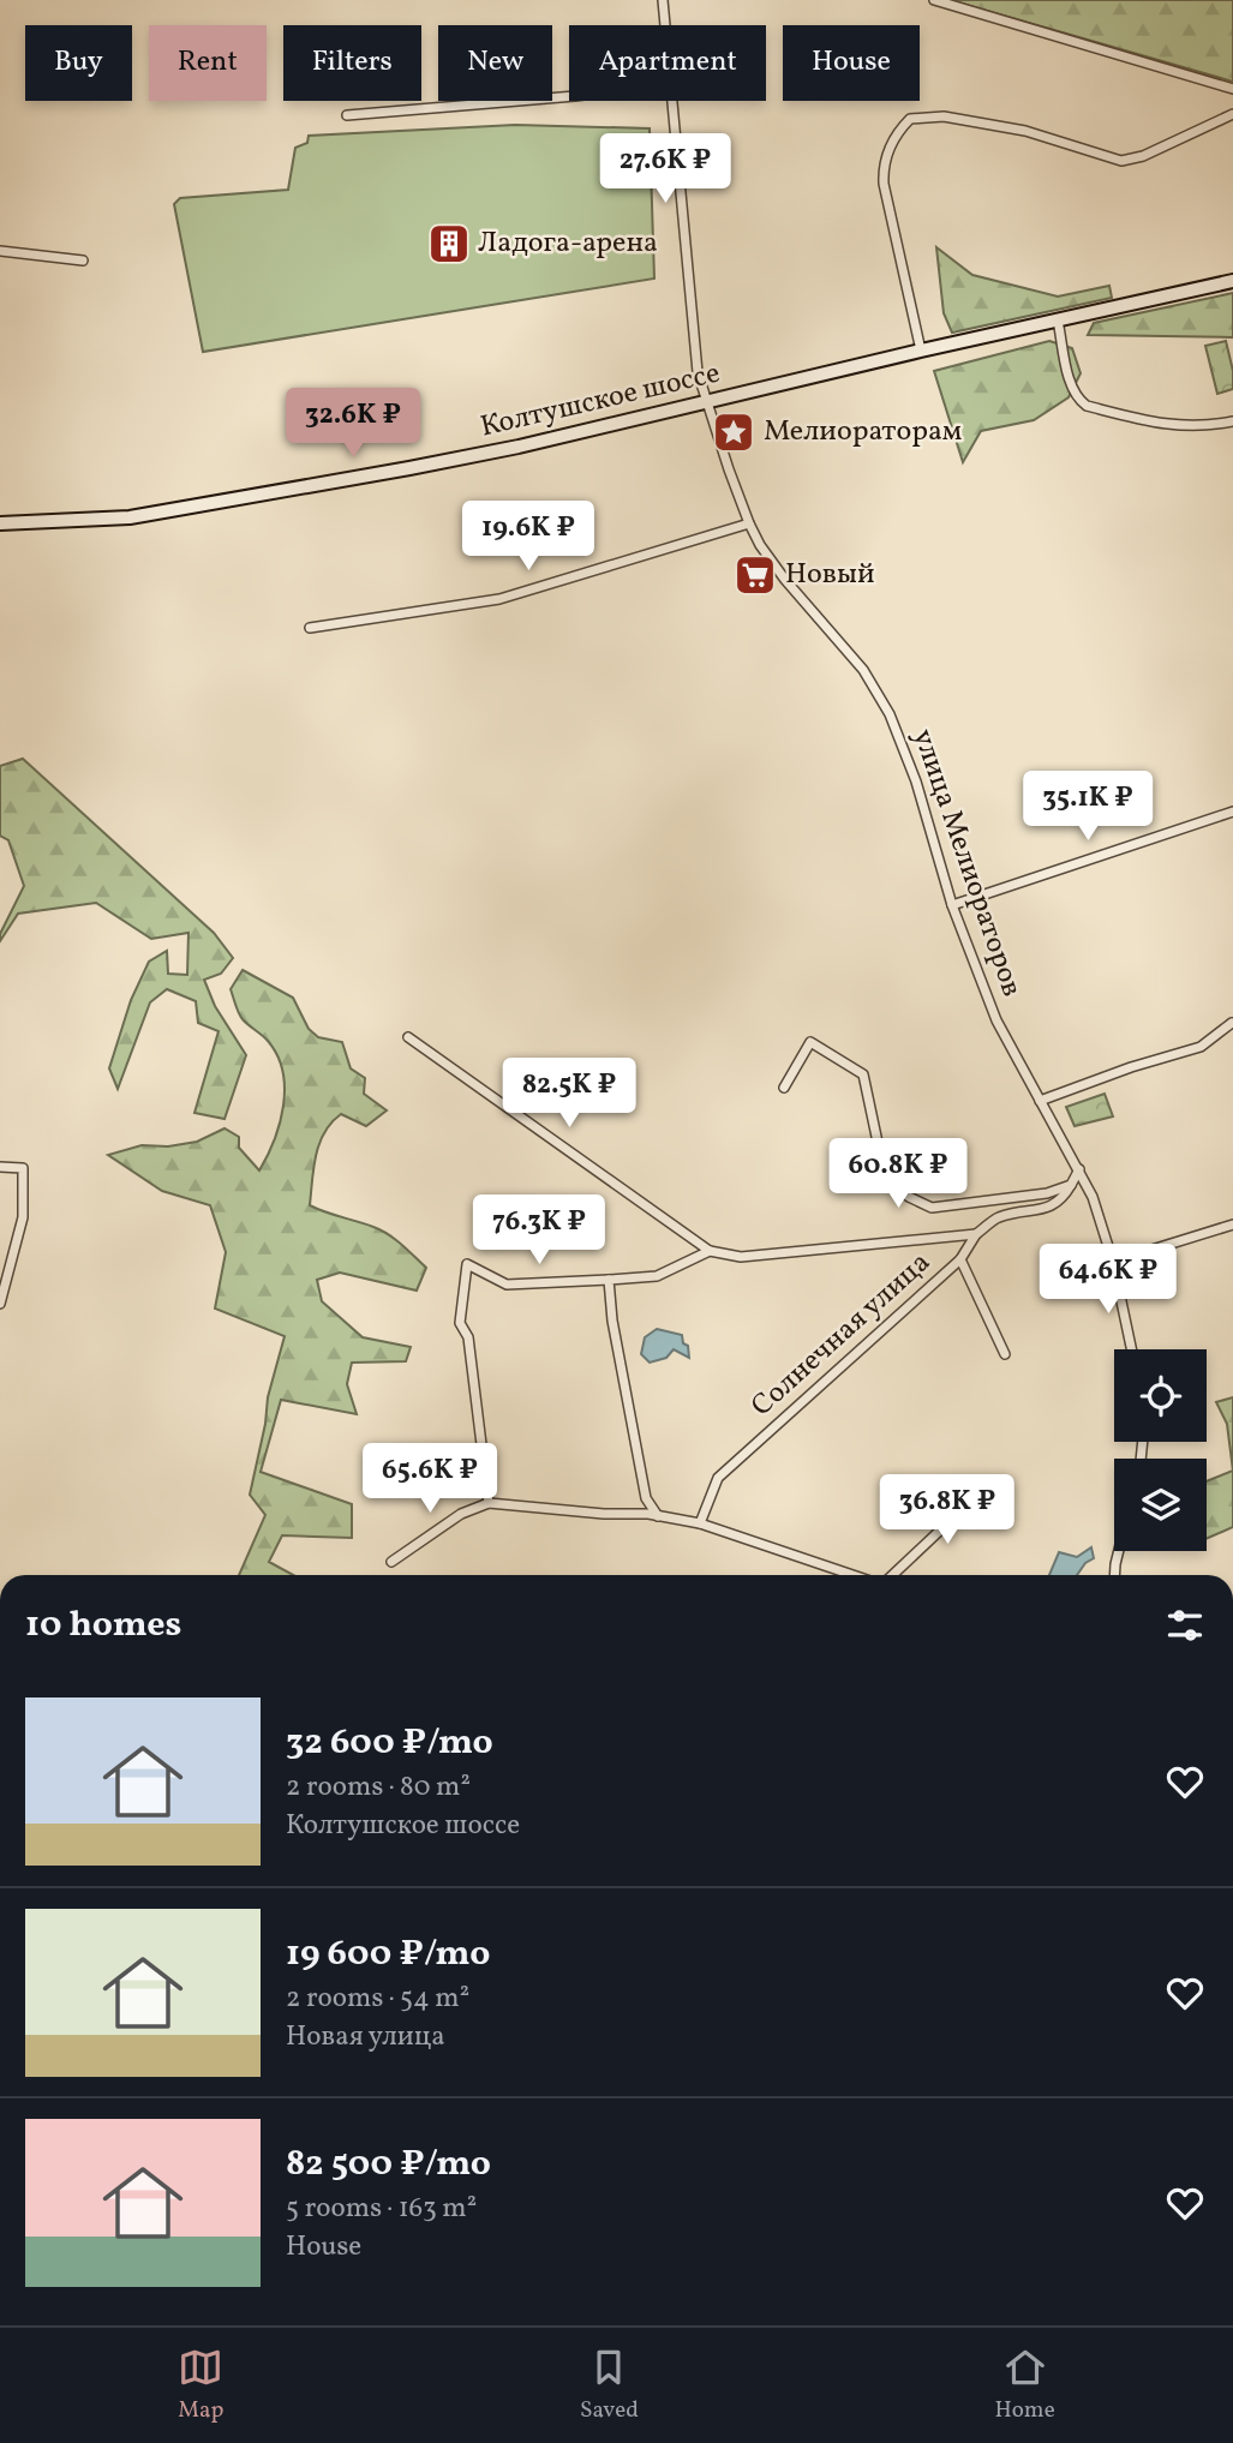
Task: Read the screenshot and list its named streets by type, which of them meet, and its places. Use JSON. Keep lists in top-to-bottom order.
{
  "streets": {
    "main road": ["Колтушское шоссе"],
    "street": ["улица Мелиораторов", "Солнечная улица"]
  },
  "crossings": [
    ["Колтушское шоссе", "улица Мелиораторов"]
  ],
  "places": {
    "building": ["Ладога-арена"],
    "place": ["Мелиораторам"],
    "supermarket": ["Новый"]
  },
  "page": {
    "chip": [
      "Buy",
      "Rent",
      "Filters",
      "New",
      "Apartment",
      "House"
    ],
    "price": [
      "27.6K ₽",
      "32.6K ₽",
      "19.6K ₽",
      "35.1K ₽",
      "82.5K ₽",
      "60.8K ₽",
      "76.3K ₽",
      "64.6K ₽",
      "65.6K ₽",
      "36.8K ₽"
    ],
    "heading": "10 homes",
    "list": [
      {
        "name": "32 600 ₽/mo",
        "note": "2 rooms · 80 m² · Колтушское шоссе"
      },
      {
        "name": "19 600 ₽/mo",
        "note": "2 rooms · 54 m² · Новая улица"
      },
      {
        "name": "82 500 ₽/mo",
        "note": "5 rooms · 163 m² · House"
      }
    ],
    "tabs": ["Map", "Saved", "Home"]
  }
}
